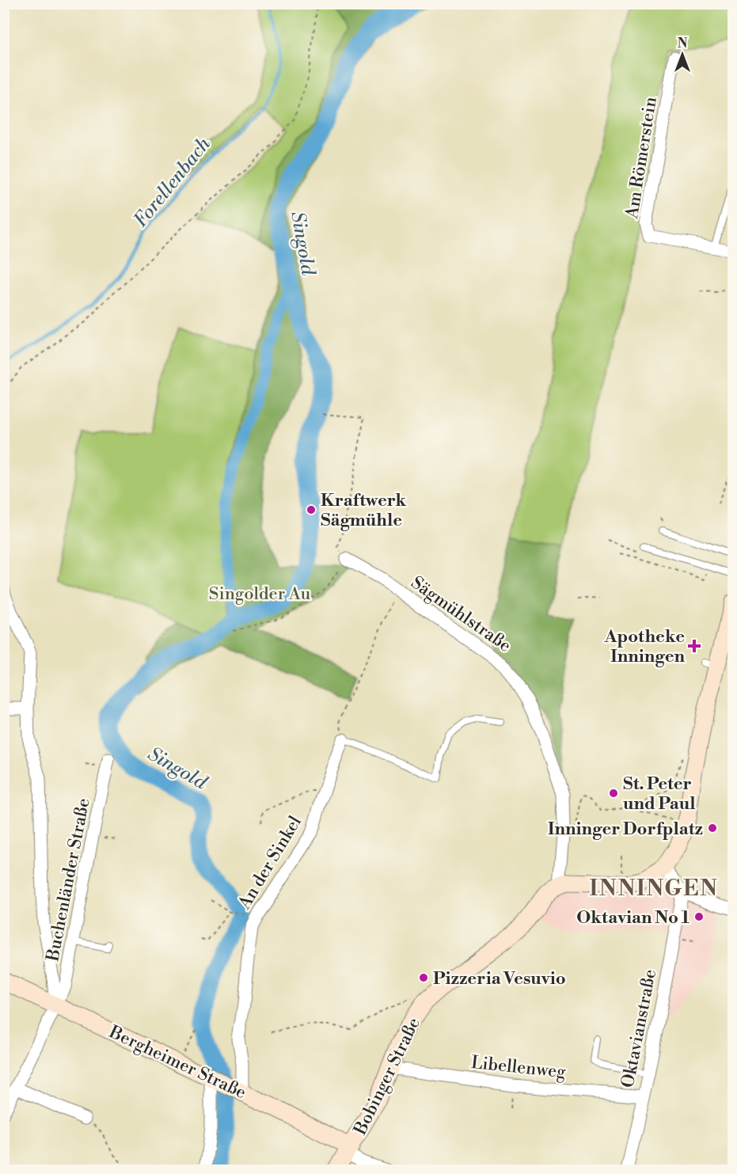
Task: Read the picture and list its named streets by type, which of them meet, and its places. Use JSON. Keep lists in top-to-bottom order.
{
  "streets": {
    "main road": ["Bergheimer Straße", "Bobinger Straße"],
    "street": [
      "Am Römerstein",
      "Sägmühlstraße",
      "An der Sinkel",
      "Buchenländer Straße",
      "Oktavianstraße",
      "Libellenweg"
    ]
  },
  "crossings": [
    ["Sägmühlstraße", "Bobinger Straße"],
    ["An der Sinkel", "Bergheimer Straße"],
    ["Buchenländer Straße", "Bergheimer Straße"],
    ["Oktavianstraße", "Libellenweg"],
    ["Bergheimer Straße", "Bobinger Straße"],
    ["Libellenweg", "Bobinger Straße"]
  ],
  "districts": ["INNINGEN"],
  "water": ["Forellenbach", "Singold"],
  "parks": ["Singolder Au"],
  "places": {
    "other": [
      "Kraftwerk Sägmühle",
      "St. Peter und Paul",
      "Inninger Dorfplatz",
      "Oktavian No 1",
      "Pizzeria Vesuvio"
    ],
    "health": ["Apotheke Inningen"]
  },
  "north": "top"
}
